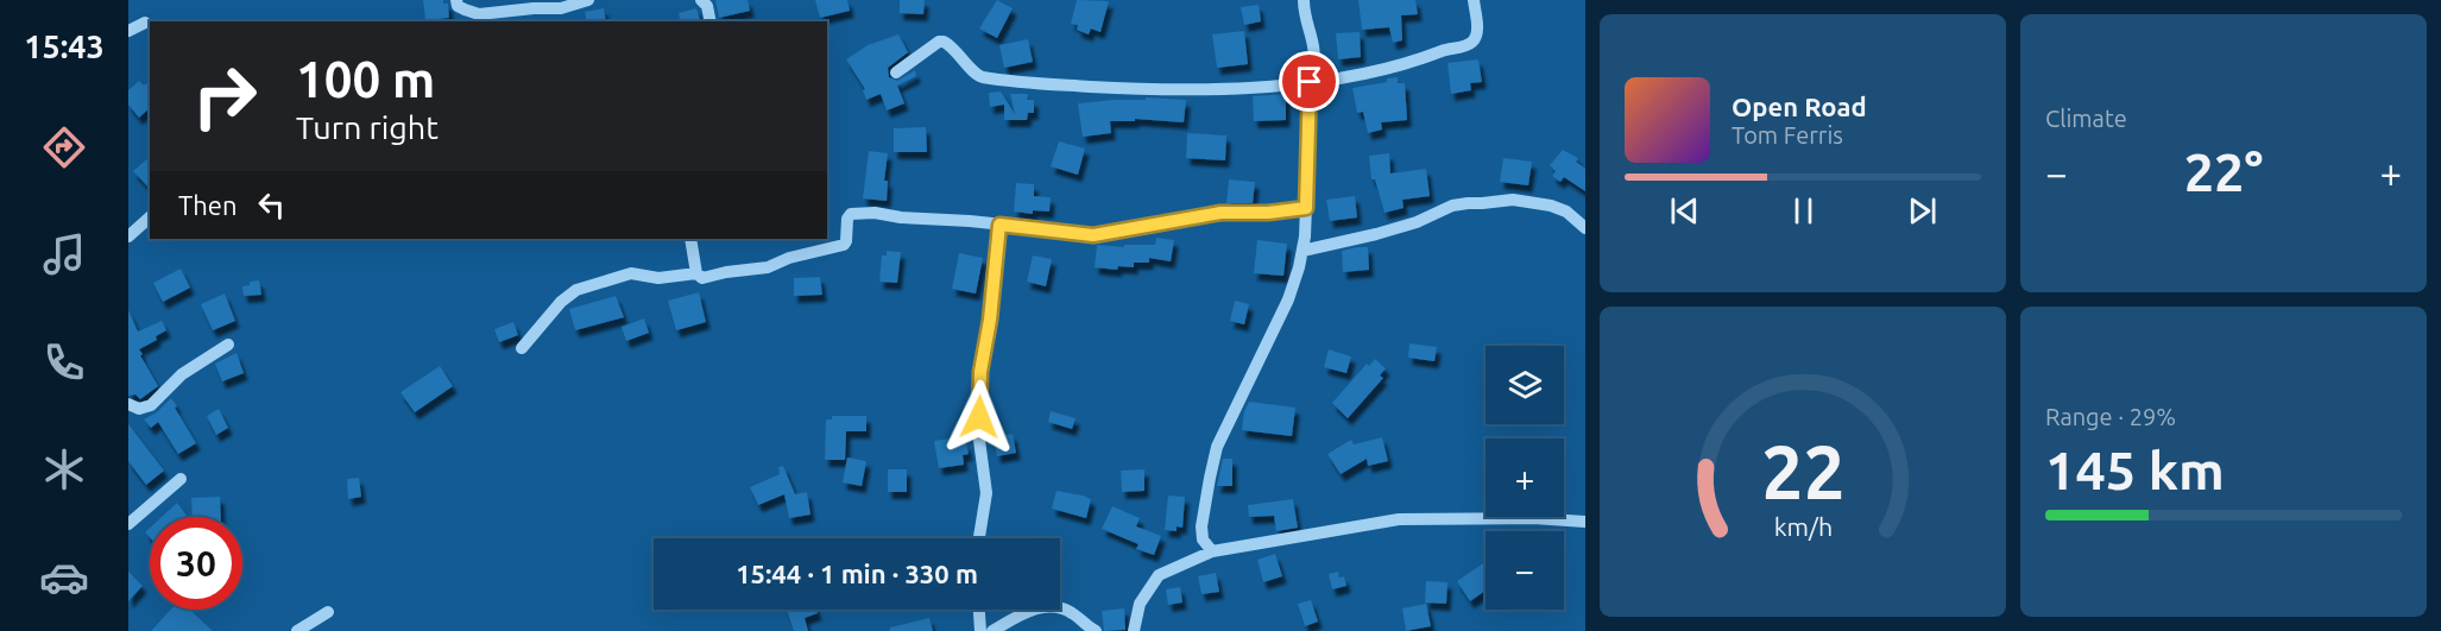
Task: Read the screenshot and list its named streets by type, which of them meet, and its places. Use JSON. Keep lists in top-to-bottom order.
{
  "page": {
    "tabs": "15:43",
    "tile": [
      "Climate",
      ["Range · 29%", "145 km"]
    ],
    "turn": ["100 m", "Turn right"],
    "song": ["Open Road", "Tom Ferris"],
    "heat": ["−", "22°", "+"],
    "then": "Then",
    "map_buttons": ["+", "−"],
    "limit": "30",
    "trip": "15:44 · 1 min · 330 m",
    "gauge": ["22", "km/h"]
  }
}
